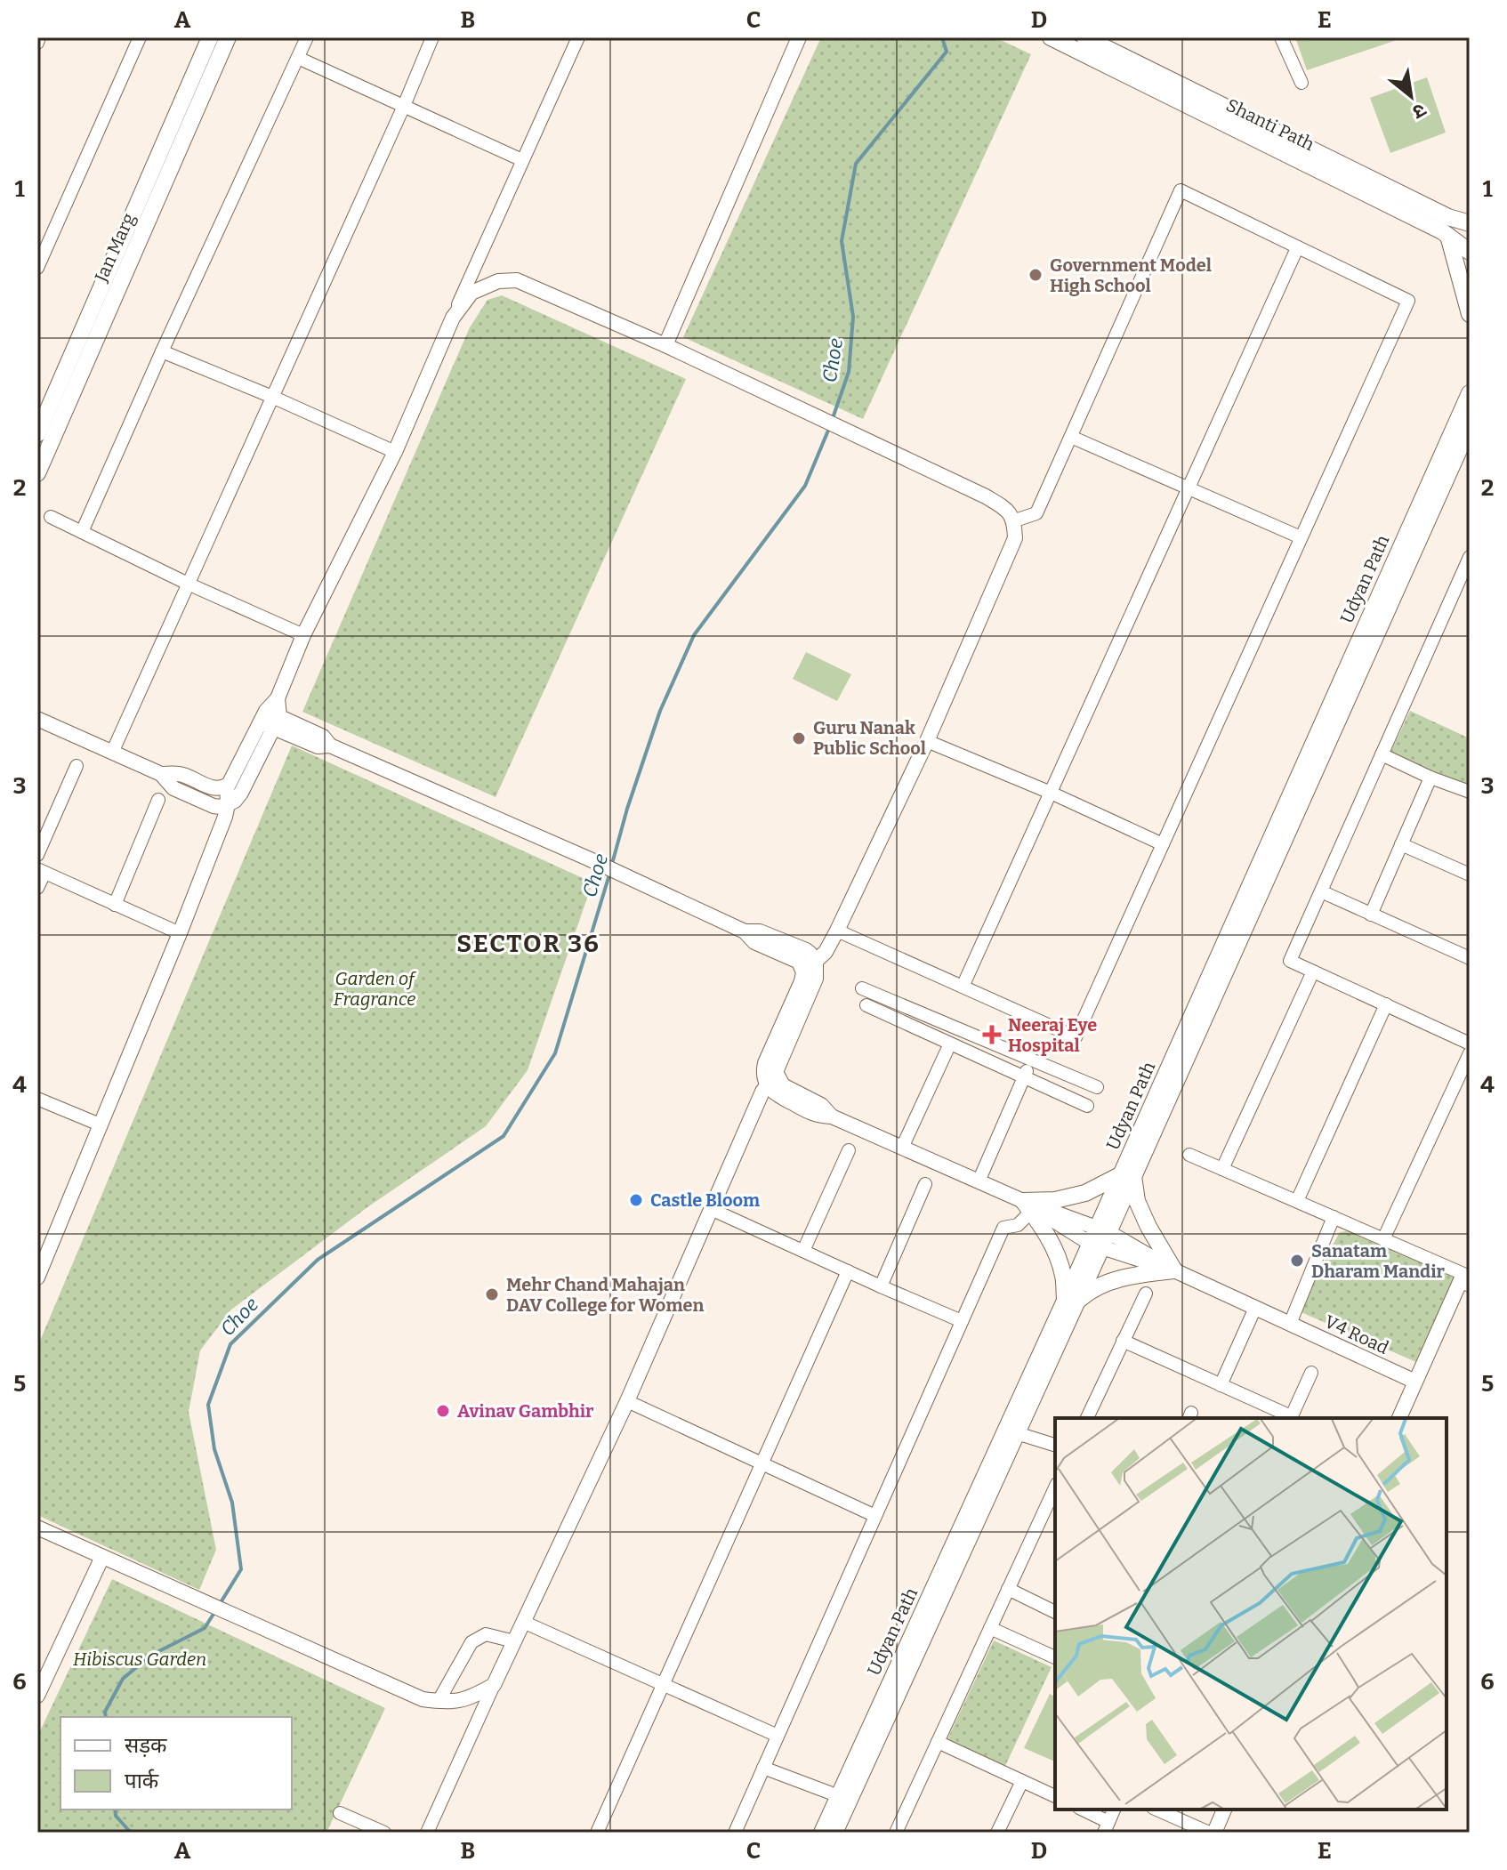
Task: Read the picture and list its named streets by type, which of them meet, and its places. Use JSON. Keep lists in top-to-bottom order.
{
  "streets": {
    "main road": ["Shanti Path", "Jan Marg", "Udyan Path"],
    "street": ["V4 Road"]
  },
  "districts": ["SECTOR 36"],
  "water": ["Choe"],
  "parks": ["Garden of Fragrance", "Hibiscus Garden"],
  "places": {
    "other": [
      "Government Model High School",
      "Guru Nanak Public School",
      "Castle Bloom",
      "Sanatam Dharam Mandir",
      "Mehr Chand Mahajan DAV College for Women",
      "Avinav Gambhir"
    ],
    "health": ["Neeraj Eye Hospital"]
  },
  "legend": ["सड़क", "पार्क"],
  "north": "bottom right",
  "grid": {
    "columns": [
      "A",
      "B",
      "C",
      "D",
      "E"
    ],
    "rows": [
      "1",
      "2",
      "3",
      "4",
      "5",
      "6"
    ]
  }
}
